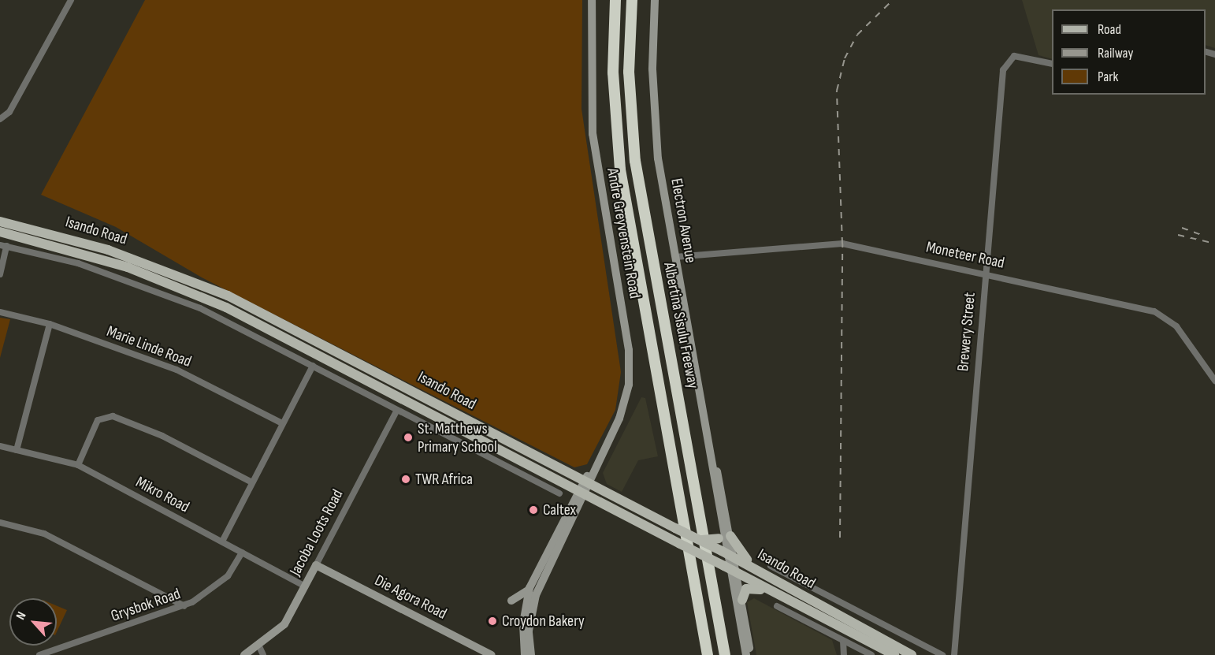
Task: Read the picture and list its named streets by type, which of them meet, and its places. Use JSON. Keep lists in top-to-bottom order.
{
  "streets": {
    "highway": ["Albertina Sisulu Freeway"],
    "main road": [
      "Electron Avenue",
      "Isando Road",
      "Andre Greyvenstein Road",
      "Jacoba Loots Road",
      "Die Agora Road"
    ],
    "street": [
      "Moneteer Road",
      "Brewery Street",
      "Marie Linde Road",
      "Mikro Road",
      "Grysbok Road"
    ]
  },
  "crossings": [
    ["Electron Avenue", "Isando Road"],
    ["Electron Avenue", "Moneteer Road"],
    ["Isando Road", "Andre Greyvenstein Road"],
    ["Moneteer Road", "Brewery Street"],
    ["Mikro Road", "Jacoba Loots Road"],
    ["Mikro Road", "Grysbok Road"],
    ["Jacoba Loots Road", "Die Agora Road"]
  ],
  "places": [
    "St. Matthews Primary School",
    "TWR Africa",
    "Caltex",
    "Croydon Bakery"
  ],
  "legend": ["Road", "Railway", "Park"],
  "north": "top left"
}
